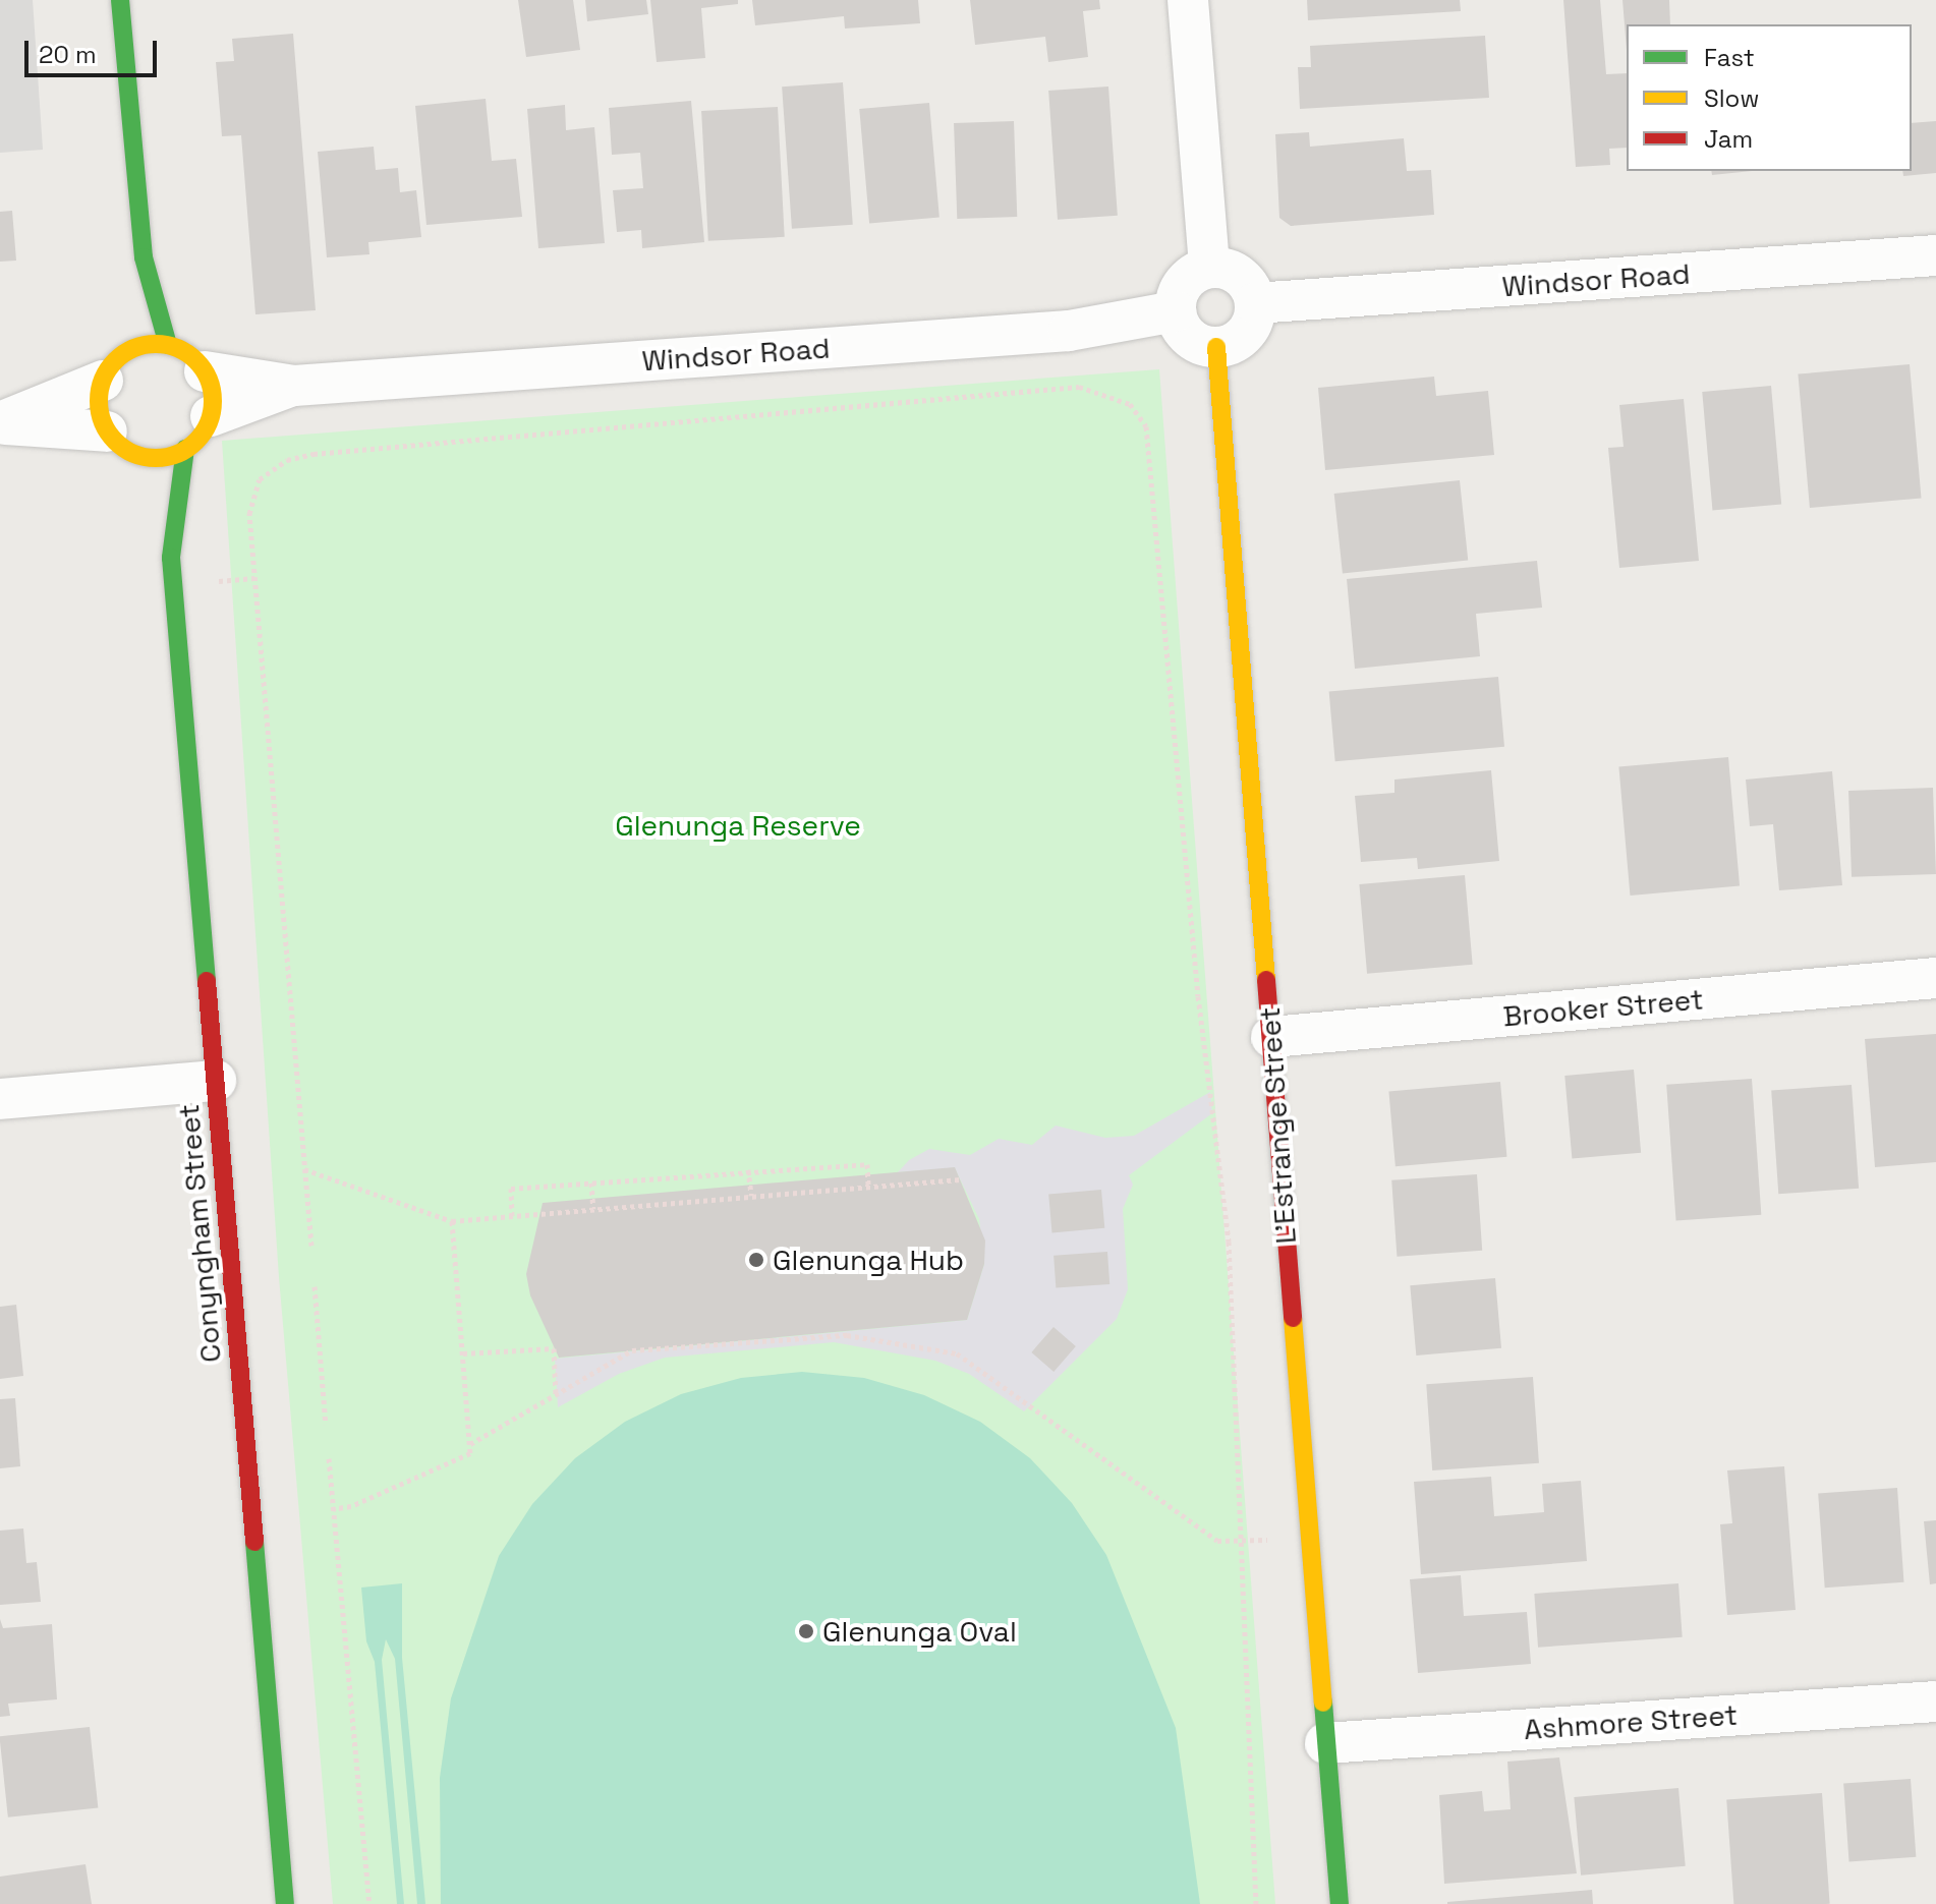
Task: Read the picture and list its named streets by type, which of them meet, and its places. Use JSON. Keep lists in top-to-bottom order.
{
  "streets": {
    "street": [
      "Windsor Road",
      "Brooker Street",
      "L'Estrange Street",
      "Conyngham Street",
      "Ashmore Street"
    ]
  },
  "crossings": [
    ["Windsor Road", "L'Estrange Street"],
    ["Windsor Road", "Conyngham Street"],
    ["Brooker Street", "L'Estrange Street"],
    ["L'Estrange Street", "Ashmore Street"]
  ],
  "parks": ["Glenunga Reserve"],
  "places": ["Glenunga Hub", "Glenunga Oval"],
  "legend": ["Fast", "Slow", "Jam"],
  "scale_bar": "20 m"
}
